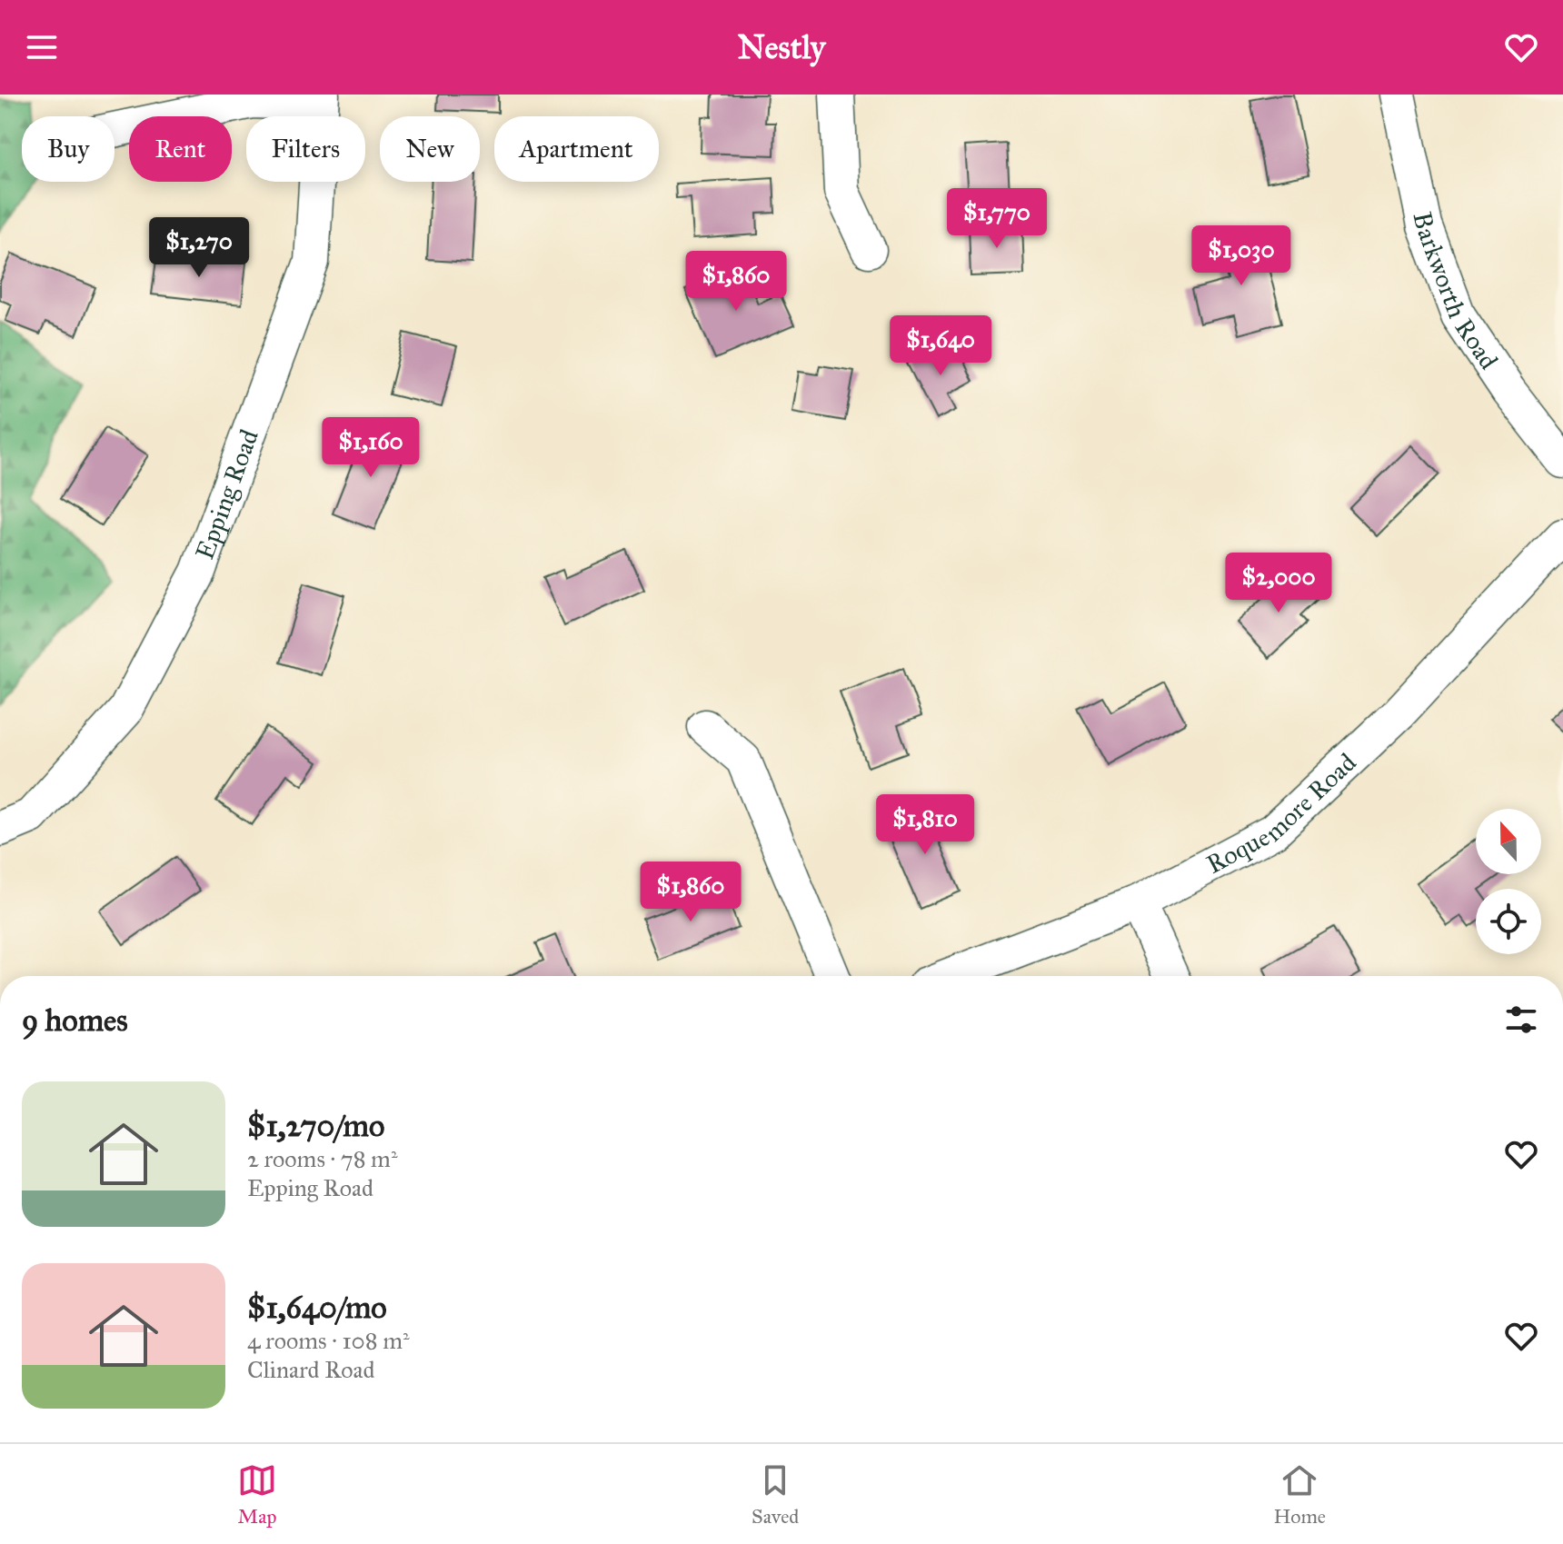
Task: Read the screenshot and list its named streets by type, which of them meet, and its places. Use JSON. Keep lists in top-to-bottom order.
{
  "streets": {
    "street": ["Barkworth Road", "Epping Road", "Roquemore Road"]
  },
  "north": "top",
  "page": {
    "header": "Nestly",
    "chip": [
      "Buy",
      "Rent",
      "Filters",
      "New",
      "Apartment"
    ],
    "price": [
      "$1,770",
      "$1,270",
      "$1,030",
      "$1,860",
      "$1,640",
      "$1,160",
      "$2,000",
      "$1,810",
      "$1,860"
    ],
    "heading": "9 homes",
    "list": [
      {
        "name": "$1,270/mo",
        "note": "2 rooms · 78 m² · Epping Road"
      },
      {
        "name": "$1,640/mo",
        "note": "4 rooms · 108 m² · Clinard Road"
      }
    ],
    "tabs": ["Map", "Saved", "Home"]
  }
}
